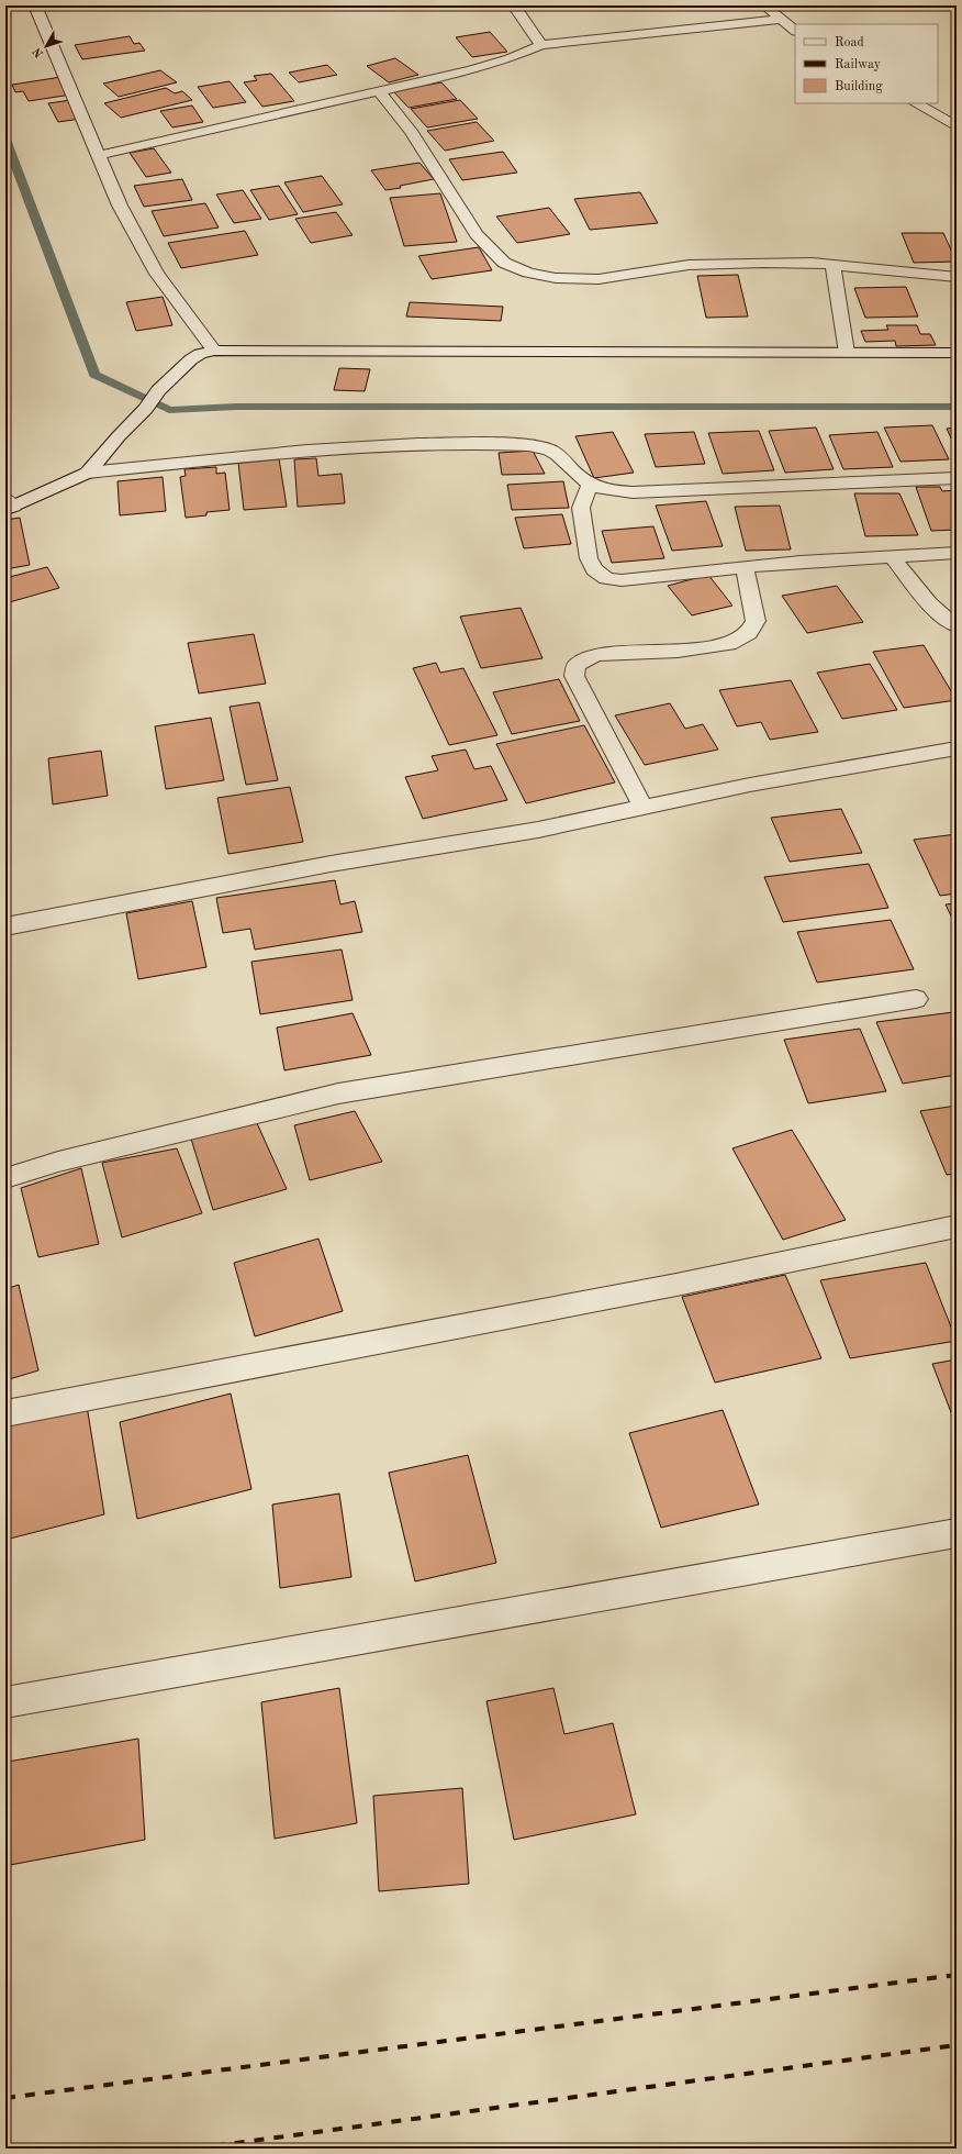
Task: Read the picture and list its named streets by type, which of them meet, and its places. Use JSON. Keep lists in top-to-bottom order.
{
  "legend": ["Road", "Railway", "Building"],
  "north": "bottom left"
}
